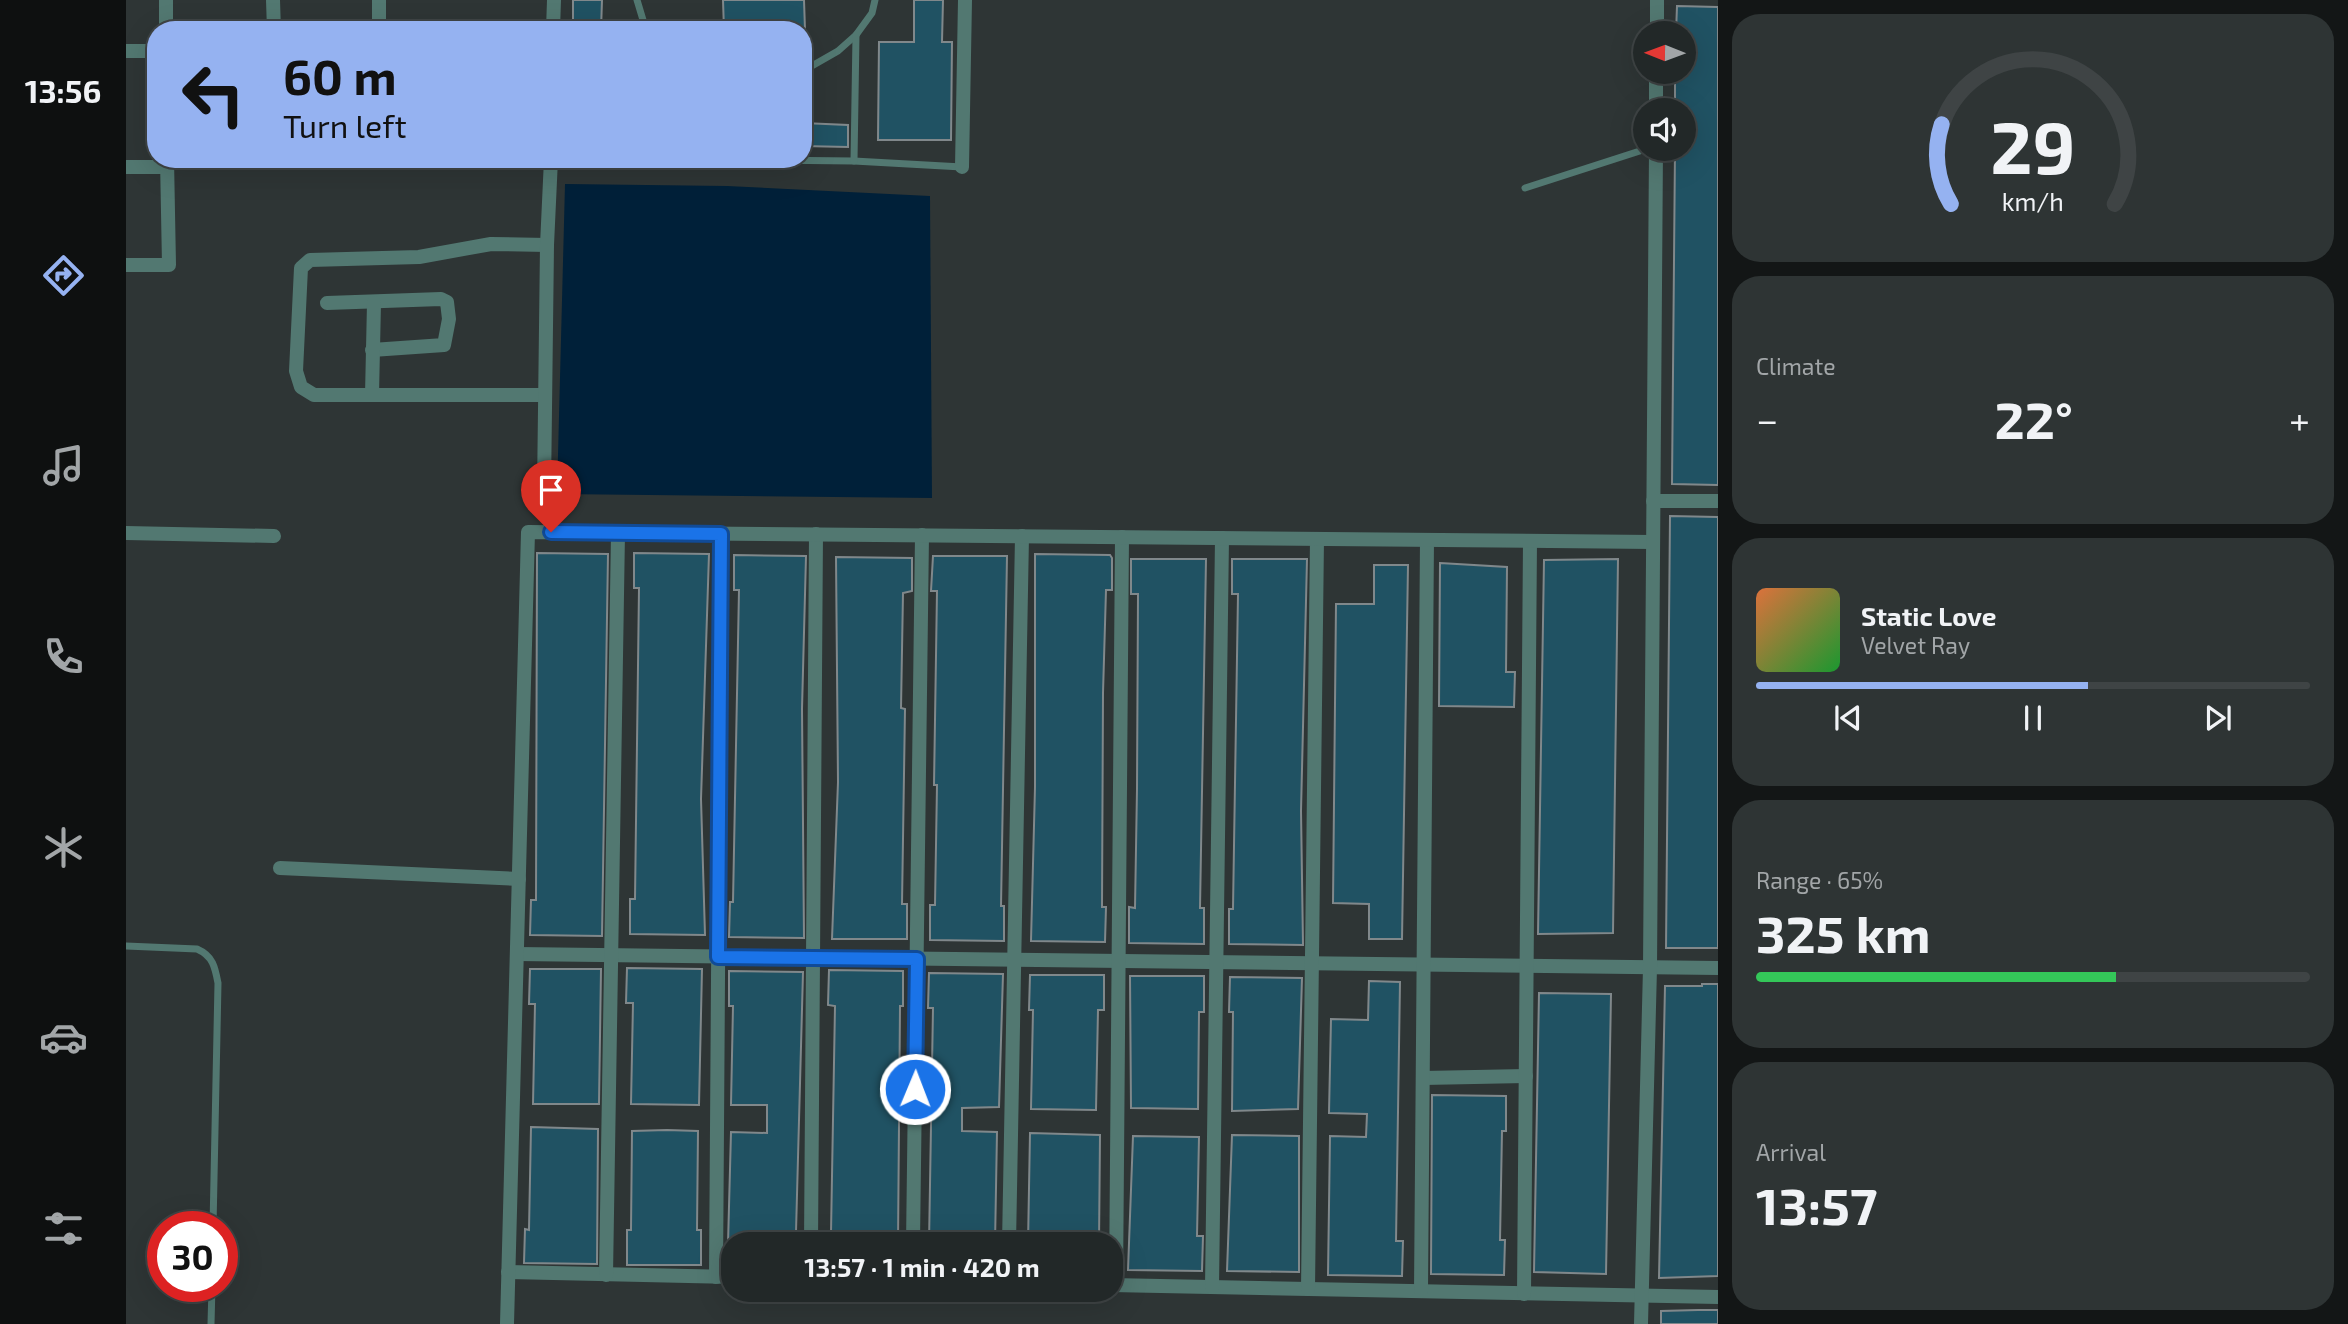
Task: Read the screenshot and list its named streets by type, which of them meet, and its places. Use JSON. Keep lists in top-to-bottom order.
{
  "north": "left",
  "page": {
    "tabs": "13:56",
    "turn": ["60 m", "Turn left"],
    "tile": [
      "Climate",
      ["Range · 65%", "325 km"],
      ["Arrival", "13:57"]
    ],
    "heat": ["−", "22°", "+"],
    "song": ["Static Love", "Velvet Ray"],
    "limit": "30",
    "trip": "13:57 · 1 min · 420 m",
    "gauge": ["29", "km/h"]
  }
}
